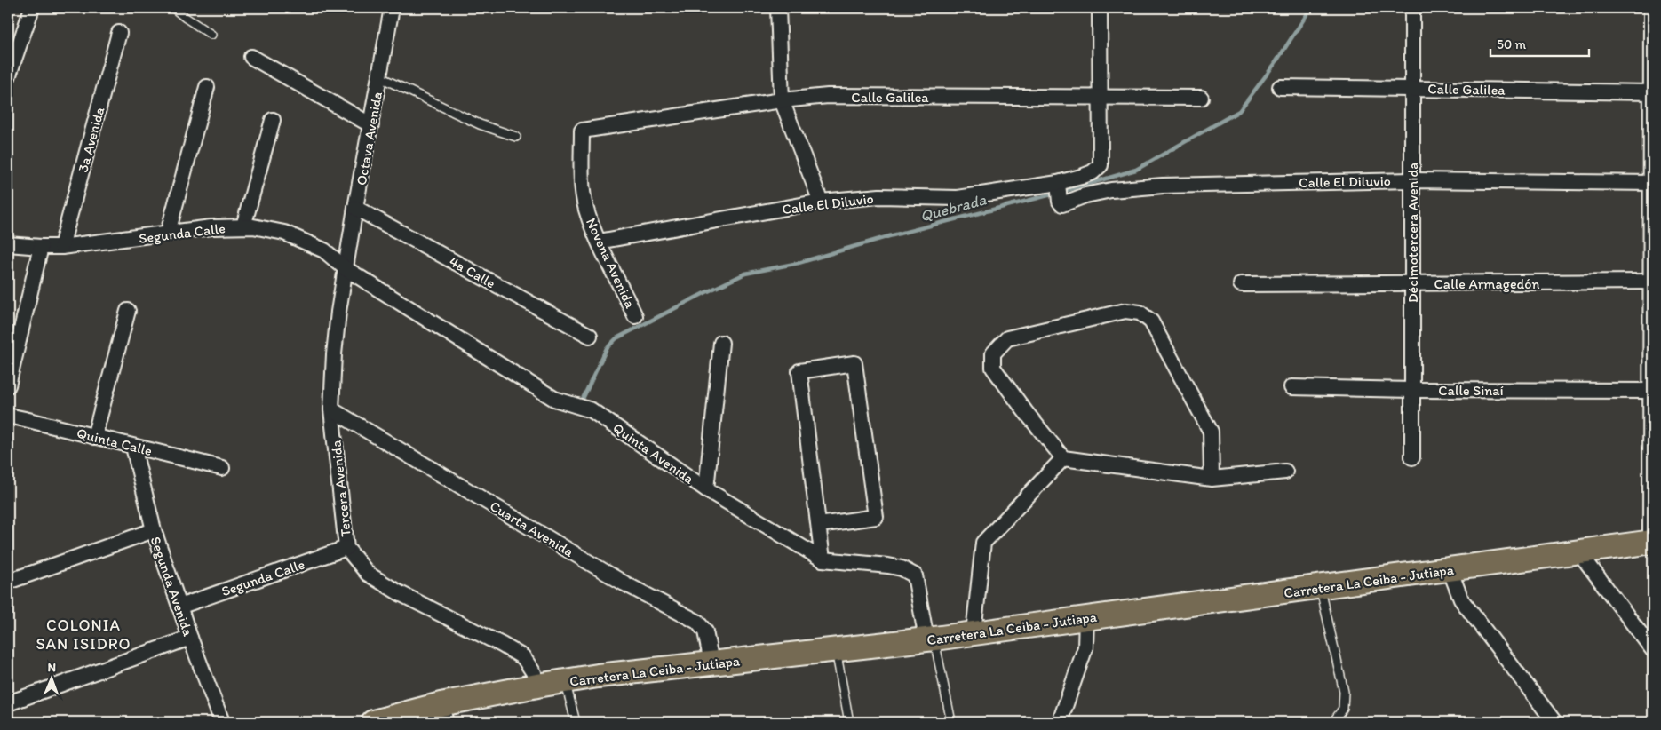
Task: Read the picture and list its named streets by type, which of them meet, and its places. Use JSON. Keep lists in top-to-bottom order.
{
  "streets": {
    "main road": ["Carretera La Ceiba - Jutiapa"],
    "street": [
      "Calle Galilea",
      "Octava Avenida",
      "3a Avenida",
      "Calle El Diluvio",
      "Segunda Calle",
      "Décimotercera Avenida",
      "Novena Avenida",
      "4a Calle",
      "Calle Armagedón",
      "Calle Sinaí",
      "Quinta Calle",
      "Quinta Avenida",
      "Tercera Avenida",
      "Cuarta Avenida",
      "Segunda Avenida"
    ]
  },
  "crossings": [
    ["Calle Galilea", "Calle El Diluvio"],
    ["Calle Galilea", "Décimotercera Avenida"],
    ["Calle Galilea", "Novena Avenida"],
    ["Octava Avenida", "Segunda Calle"],
    ["Octava Avenida", "4a Calle"],
    ["Octava Avenida", "Quinta Avenida"],
    ["Octava Avenida", "Tercera Avenida"],
    ["3a Avenida", "Segunda Calle"],
    ["Calle El Diluvio", "Décimotercera Avenida"],
    ["Calle El Diluvio", "Novena Avenida"],
    ["Segunda Calle", "Quinta Avenida"],
    ["Segunda Calle", "Tercera Avenida"],
    ["Segunda Calle", "Segunda Avenida"],
    ["Décimotercera Avenida", "Calle Armagedón"],
    ["Décimotercera Avenida", "Calle Sinaí"],
    ["Quinta Calle", "Segunda Avenida"],
    ["Quinta Avenida", "Tercera Avenida"],
    ["Quinta Avenida", "Carretera La Ceiba - Jutiapa"],
    ["Tercera Avenida", "Cuarta Avenida"],
    ["Tercera Avenida", "Carretera La Ceiba - Jutiapa"],
    ["Cuarta Avenida", "Carretera La Ceiba - Jutiapa"]
  ],
  "districts": ["COLONIA SAN ISIDRO"],
  "water": ["Quebrada"],
  "scale_bar": "50 m",
  "north": "top"
}
